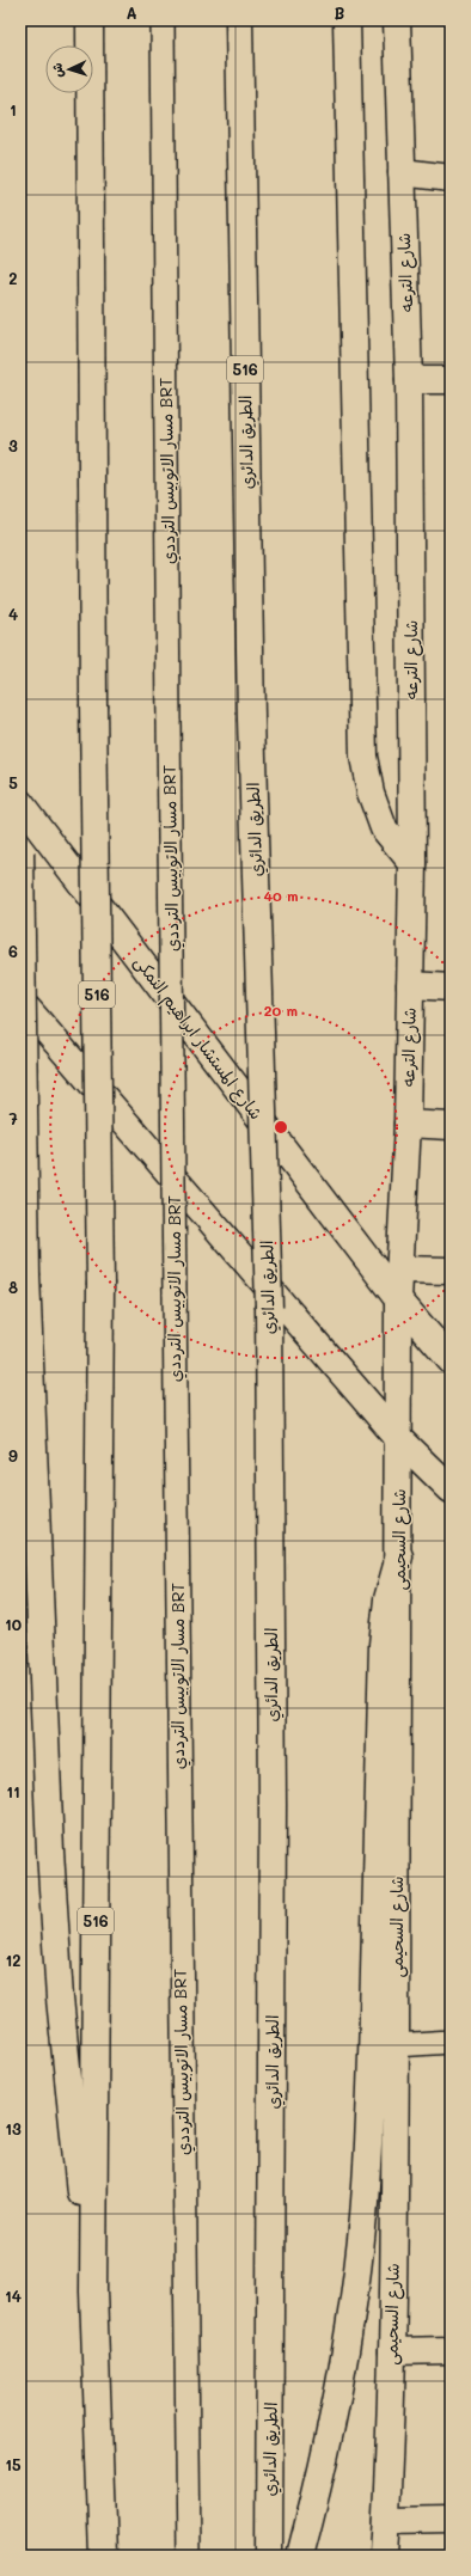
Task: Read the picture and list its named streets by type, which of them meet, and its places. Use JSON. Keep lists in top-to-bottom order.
{
  "streets": {
    "main road": [
      "شارع الترعه",
      "516",
      "الطريق الدائري",
      "شارع المستشار ابراهيم النمكى",
      "شارع السحيمى"
    ],
    "lane": ["مسار الاتوبيس الترددي BRT"]
  },
  "crossings": [
    ["شارع الترعه", "شارع المستشار ابراهيم النمكى"],
    ["شارع الترعه", "شارع السحيمى"],
    ["شارع المستشار ابراهيم النمكى", "شارع السحيمى"]
  ],
  "north": "left",
  "grid": {
    "columns": ["A", "B"],
    "rows": [
      "1",
      "2",
      "3",
      "4",
      "5",
      "6",
      "7",
      "8",
      "9",
      "10",
      "11",
      "12",
      "13",
      "14",
      "15"
    ]
  },
  "rings": ["40 m", "20 m"]
}
